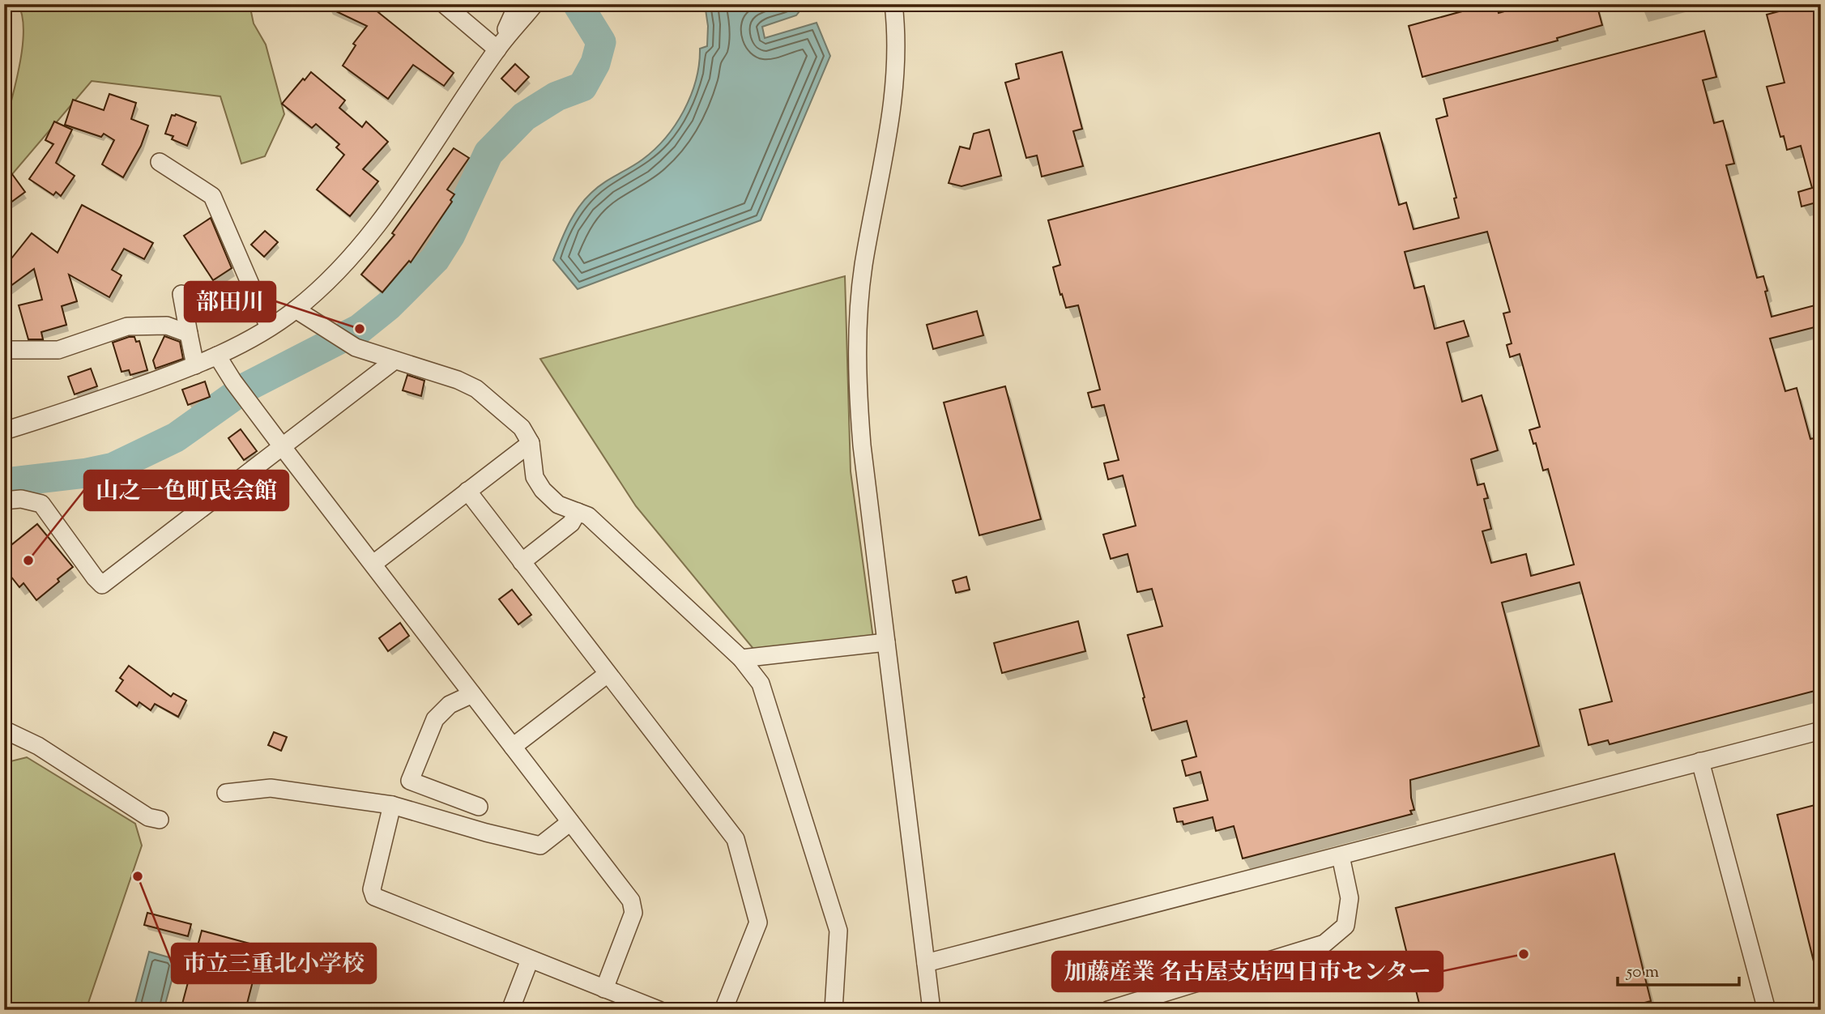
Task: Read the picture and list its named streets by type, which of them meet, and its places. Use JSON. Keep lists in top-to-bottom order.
{
  "places": [
    "部田川",
    "山之一色町民会館",
    "市立三重北小学校",
    "加藤産業 名古屋支店四日市センター"
  ],
  "scale_bar": "50 m"
}
